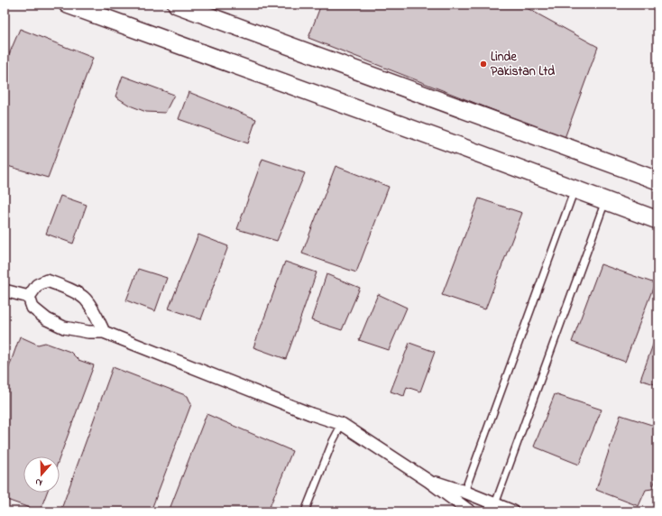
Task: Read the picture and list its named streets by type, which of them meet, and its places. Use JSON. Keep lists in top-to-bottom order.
{
  "places": ["Linde Pakistan Ltd"],
  "north": "bottom"
}
